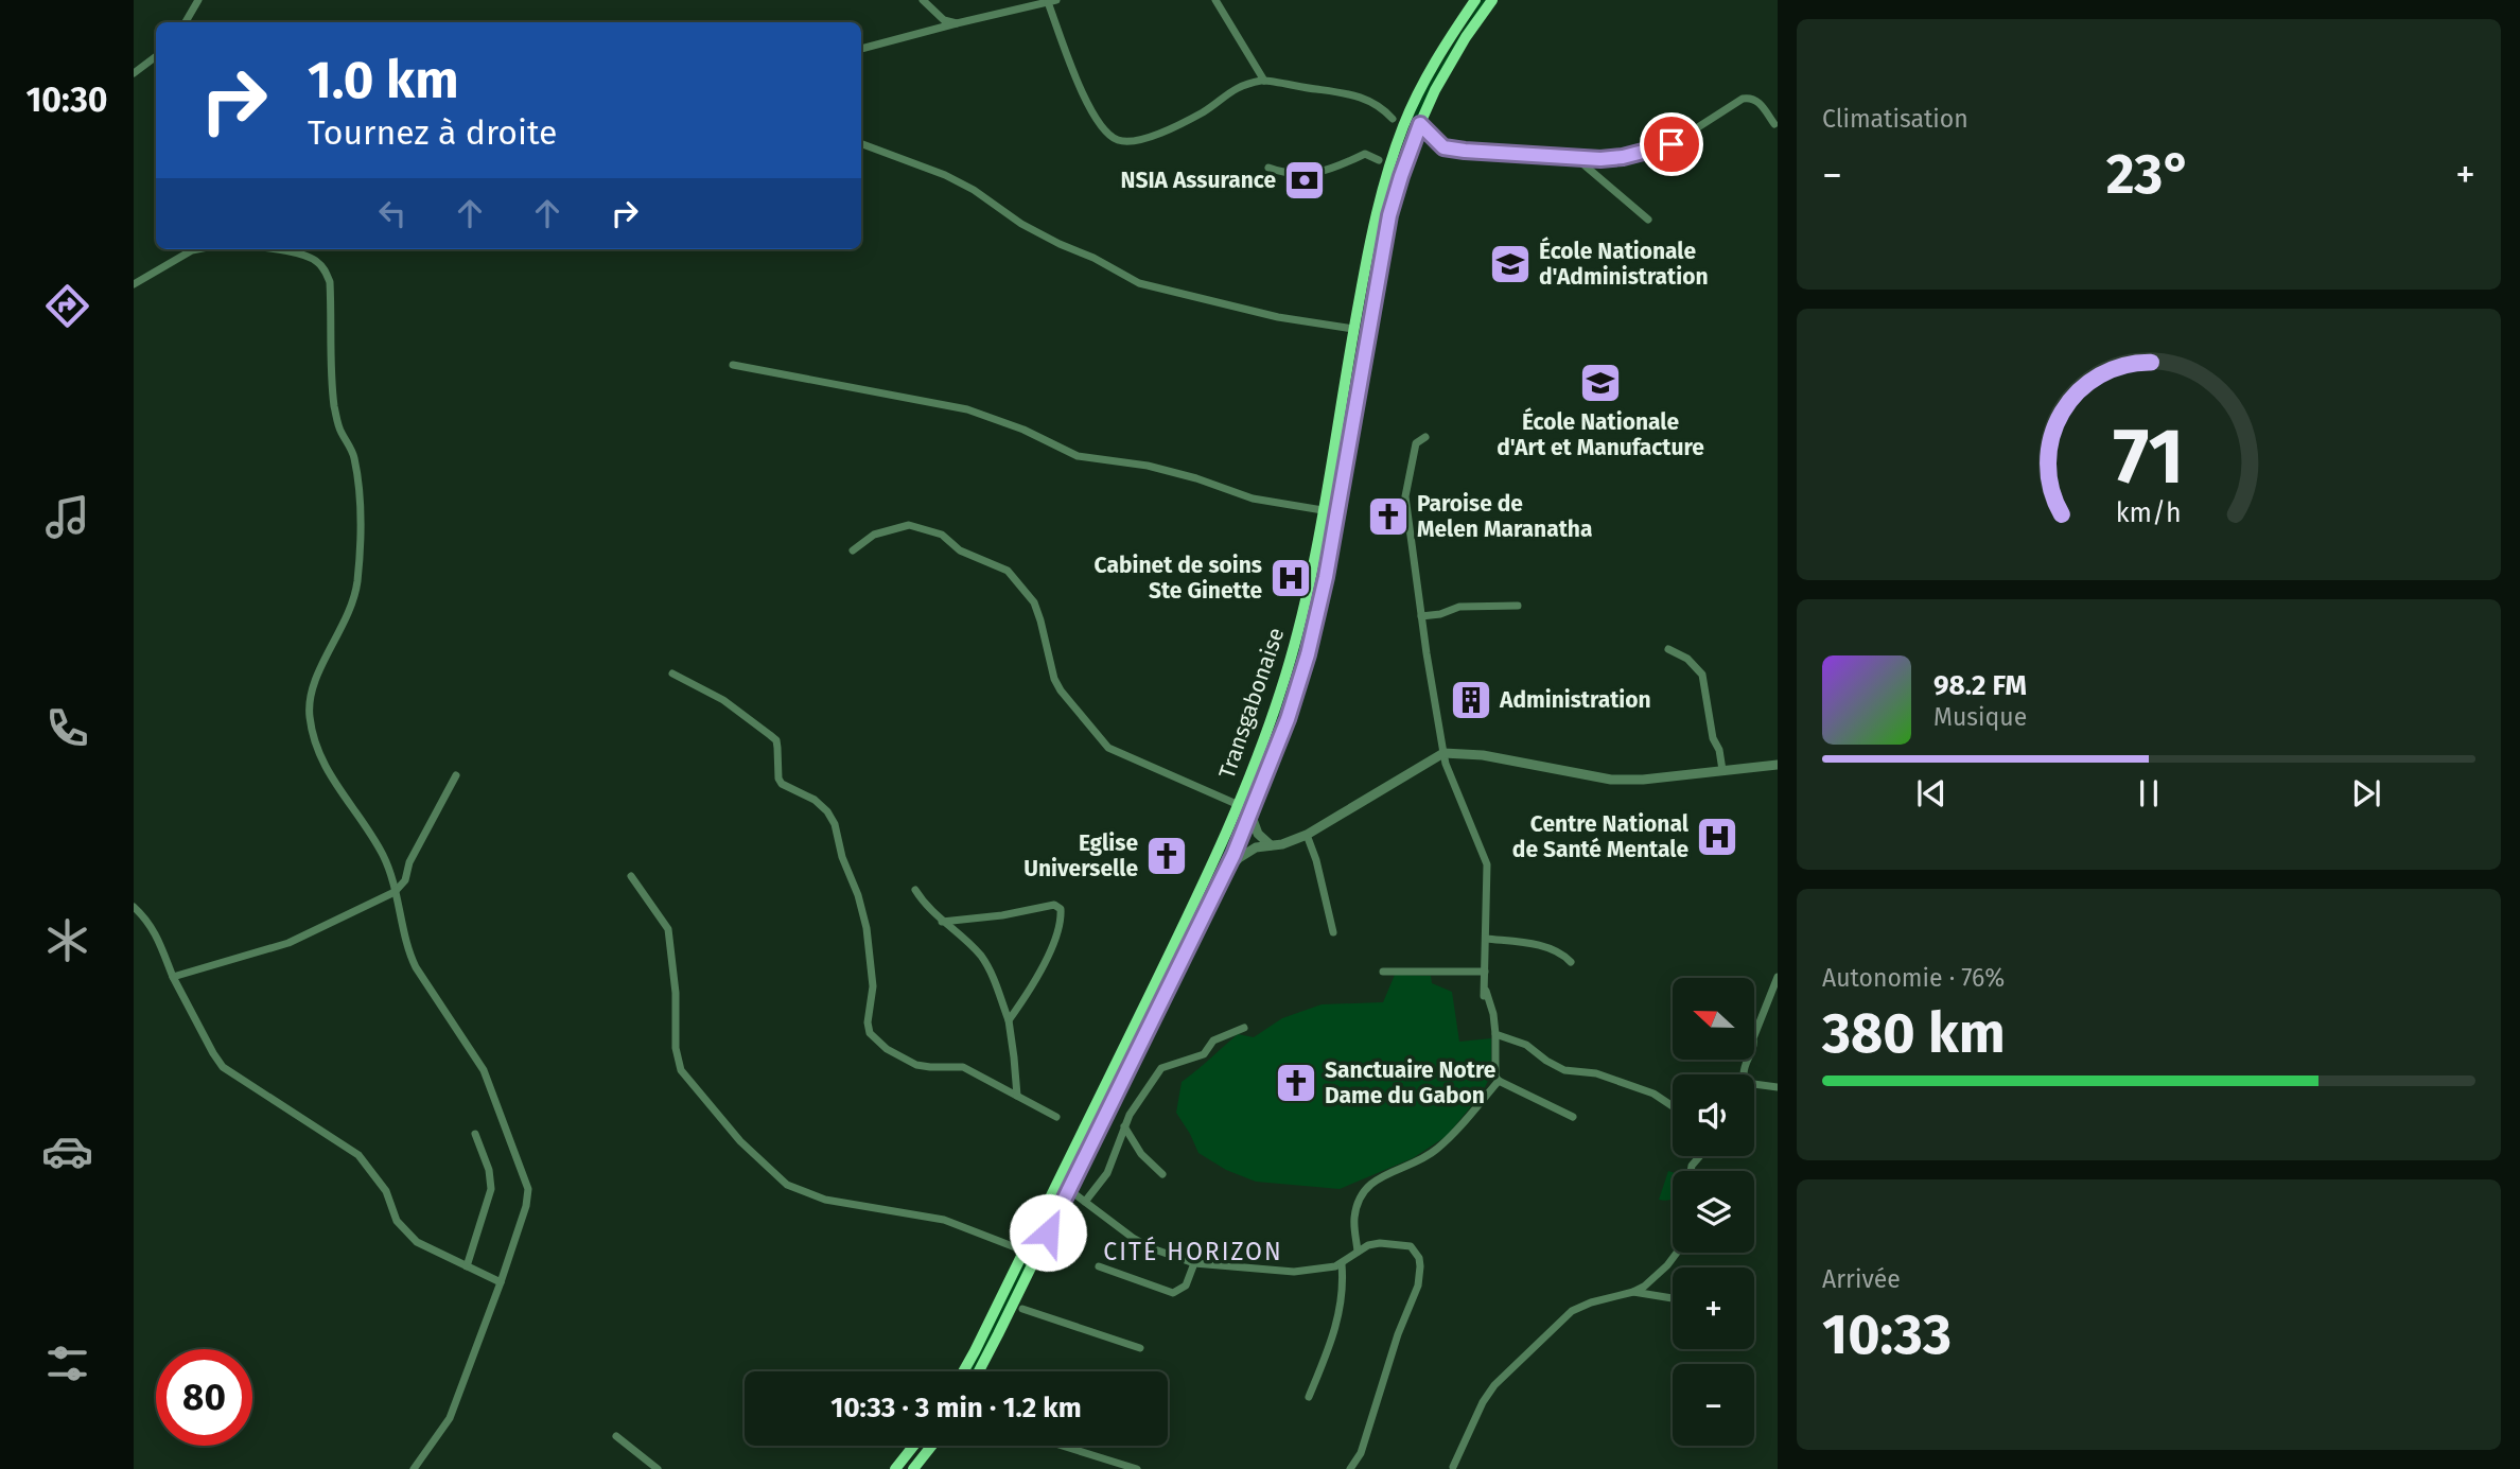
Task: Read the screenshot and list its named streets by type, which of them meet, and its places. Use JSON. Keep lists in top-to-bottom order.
{
  "streets": {
    "highway": ["Transgabonaise"]
  },
  "districts": ["CITÉ HORIZON"],
  "places": {
    "bank": ["NSIA Assurance"],
    "school or university": ["École Nationale d'Administration", "École Nationale d'Art et Manufacture"],
    "church": ["Paroise de Melen Maranatha", "Eglise Universelle", "Sanctuaire Notre Dame du Gabon"],
    "hospital": ["Cabinet de soins Ste Ginette", "Centre National de Santé Mentale"],
    "building": ["Administration"]
  },
  "north": "left",
  "page": {
    "tabs": "10:30",
    "tile": [
      "Climatisation",
      ["Autonomie · 76%", "380 km"],
      ["Arrivée", "10:33"]
    ],
    "turn": ["1.0 km", "Tournez à droite"],
    "heat": ["−", "23°", "+"],
    "song": ["98.2 FM", "Musique"],
    "map_buttons": ["+", "−"],
    "limit": "80",
    "trip": "10:33 · 3 min · 1.2 km",
    "gauge": ["71", "km/h"]
  }
}
